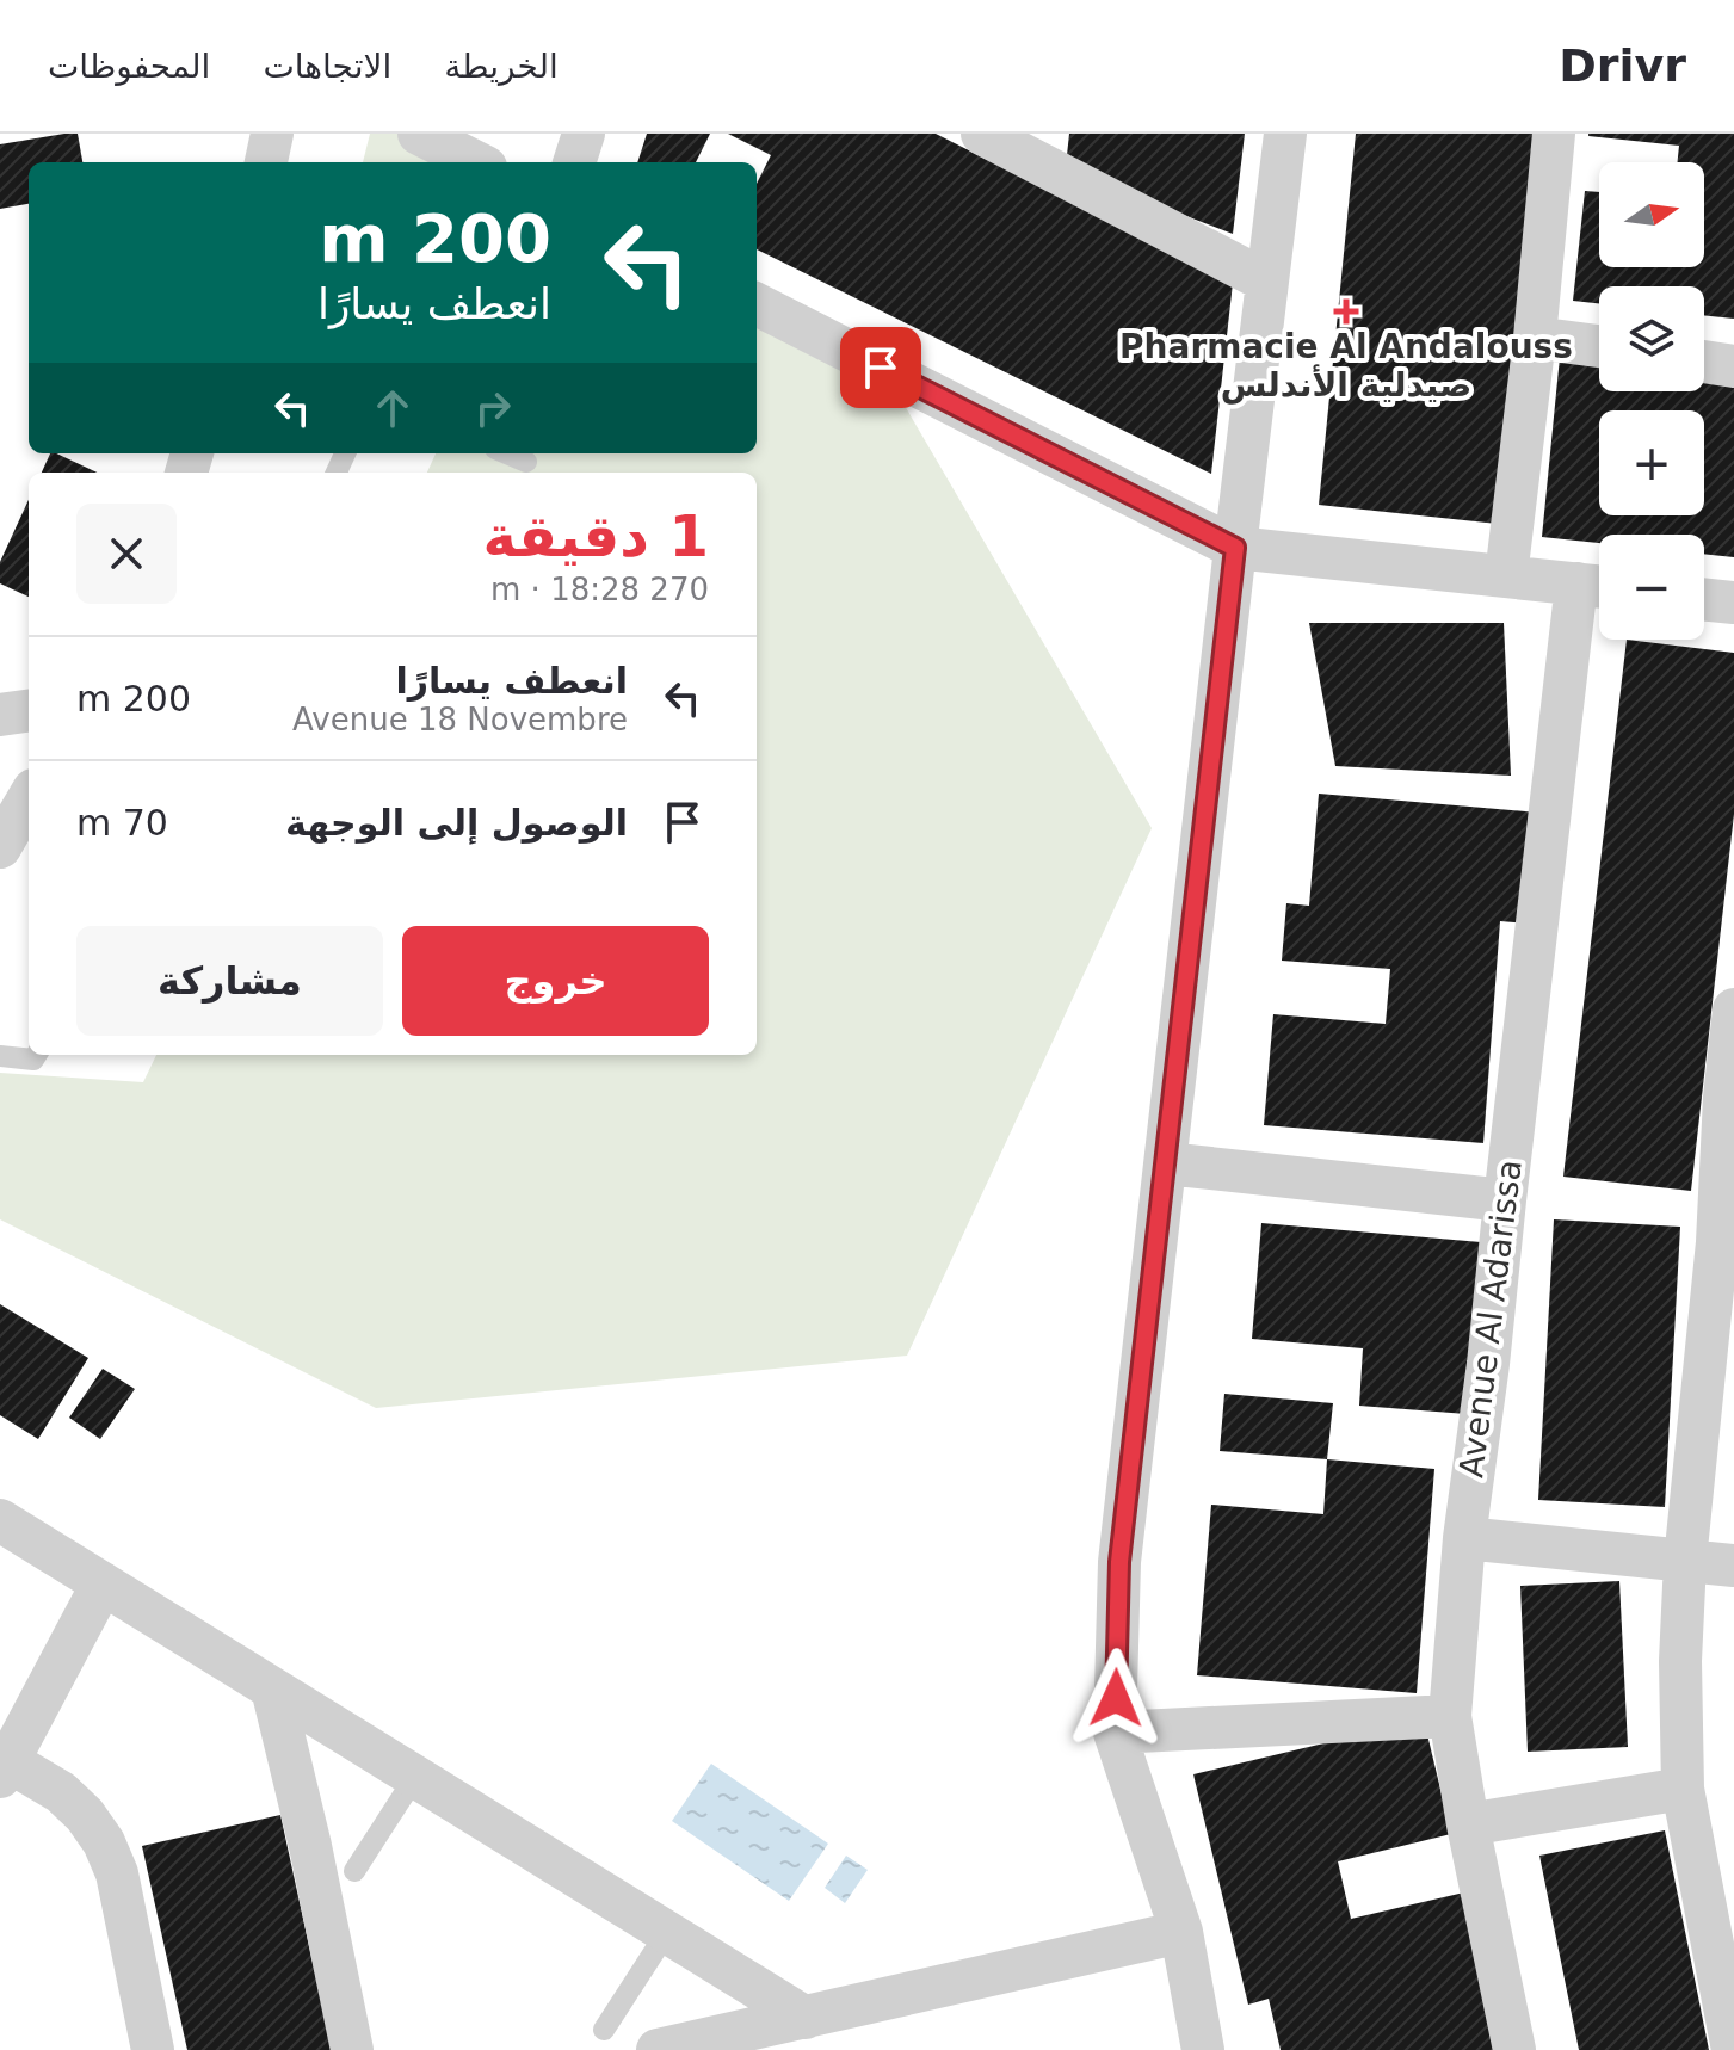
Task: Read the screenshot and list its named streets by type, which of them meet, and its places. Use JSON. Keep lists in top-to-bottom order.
{
  "streets": {
    "street": ["Avenue Al Adarissa"]
  },
  "places": {
    "health": ["Pharmacie Al Andalouss صيدلية الأندلس"]
  },
  "north": "right",
  "page": {
    "header": "Drivr",
    "nav": ["الخريطة", "الاتجاهات", "المحفوظات"],
    "map_buttons": ["+", "−"],
    "turn": ["200 m", "انعطف يسارًا"],
    "heading": ["1 دقيقة", "270 m · 18:28"],
    "list": [
      {
        "name": "انعطف يسارًا",
        "note": "Avenue 18 Novembre",
        "value": "200 m"
      },
      {
        "name": "الوصول إلى الوجهة",
        "value": "70 m"
      }
    ],
    "buttons": ["خروج", "مشاركة"]
  }
}
